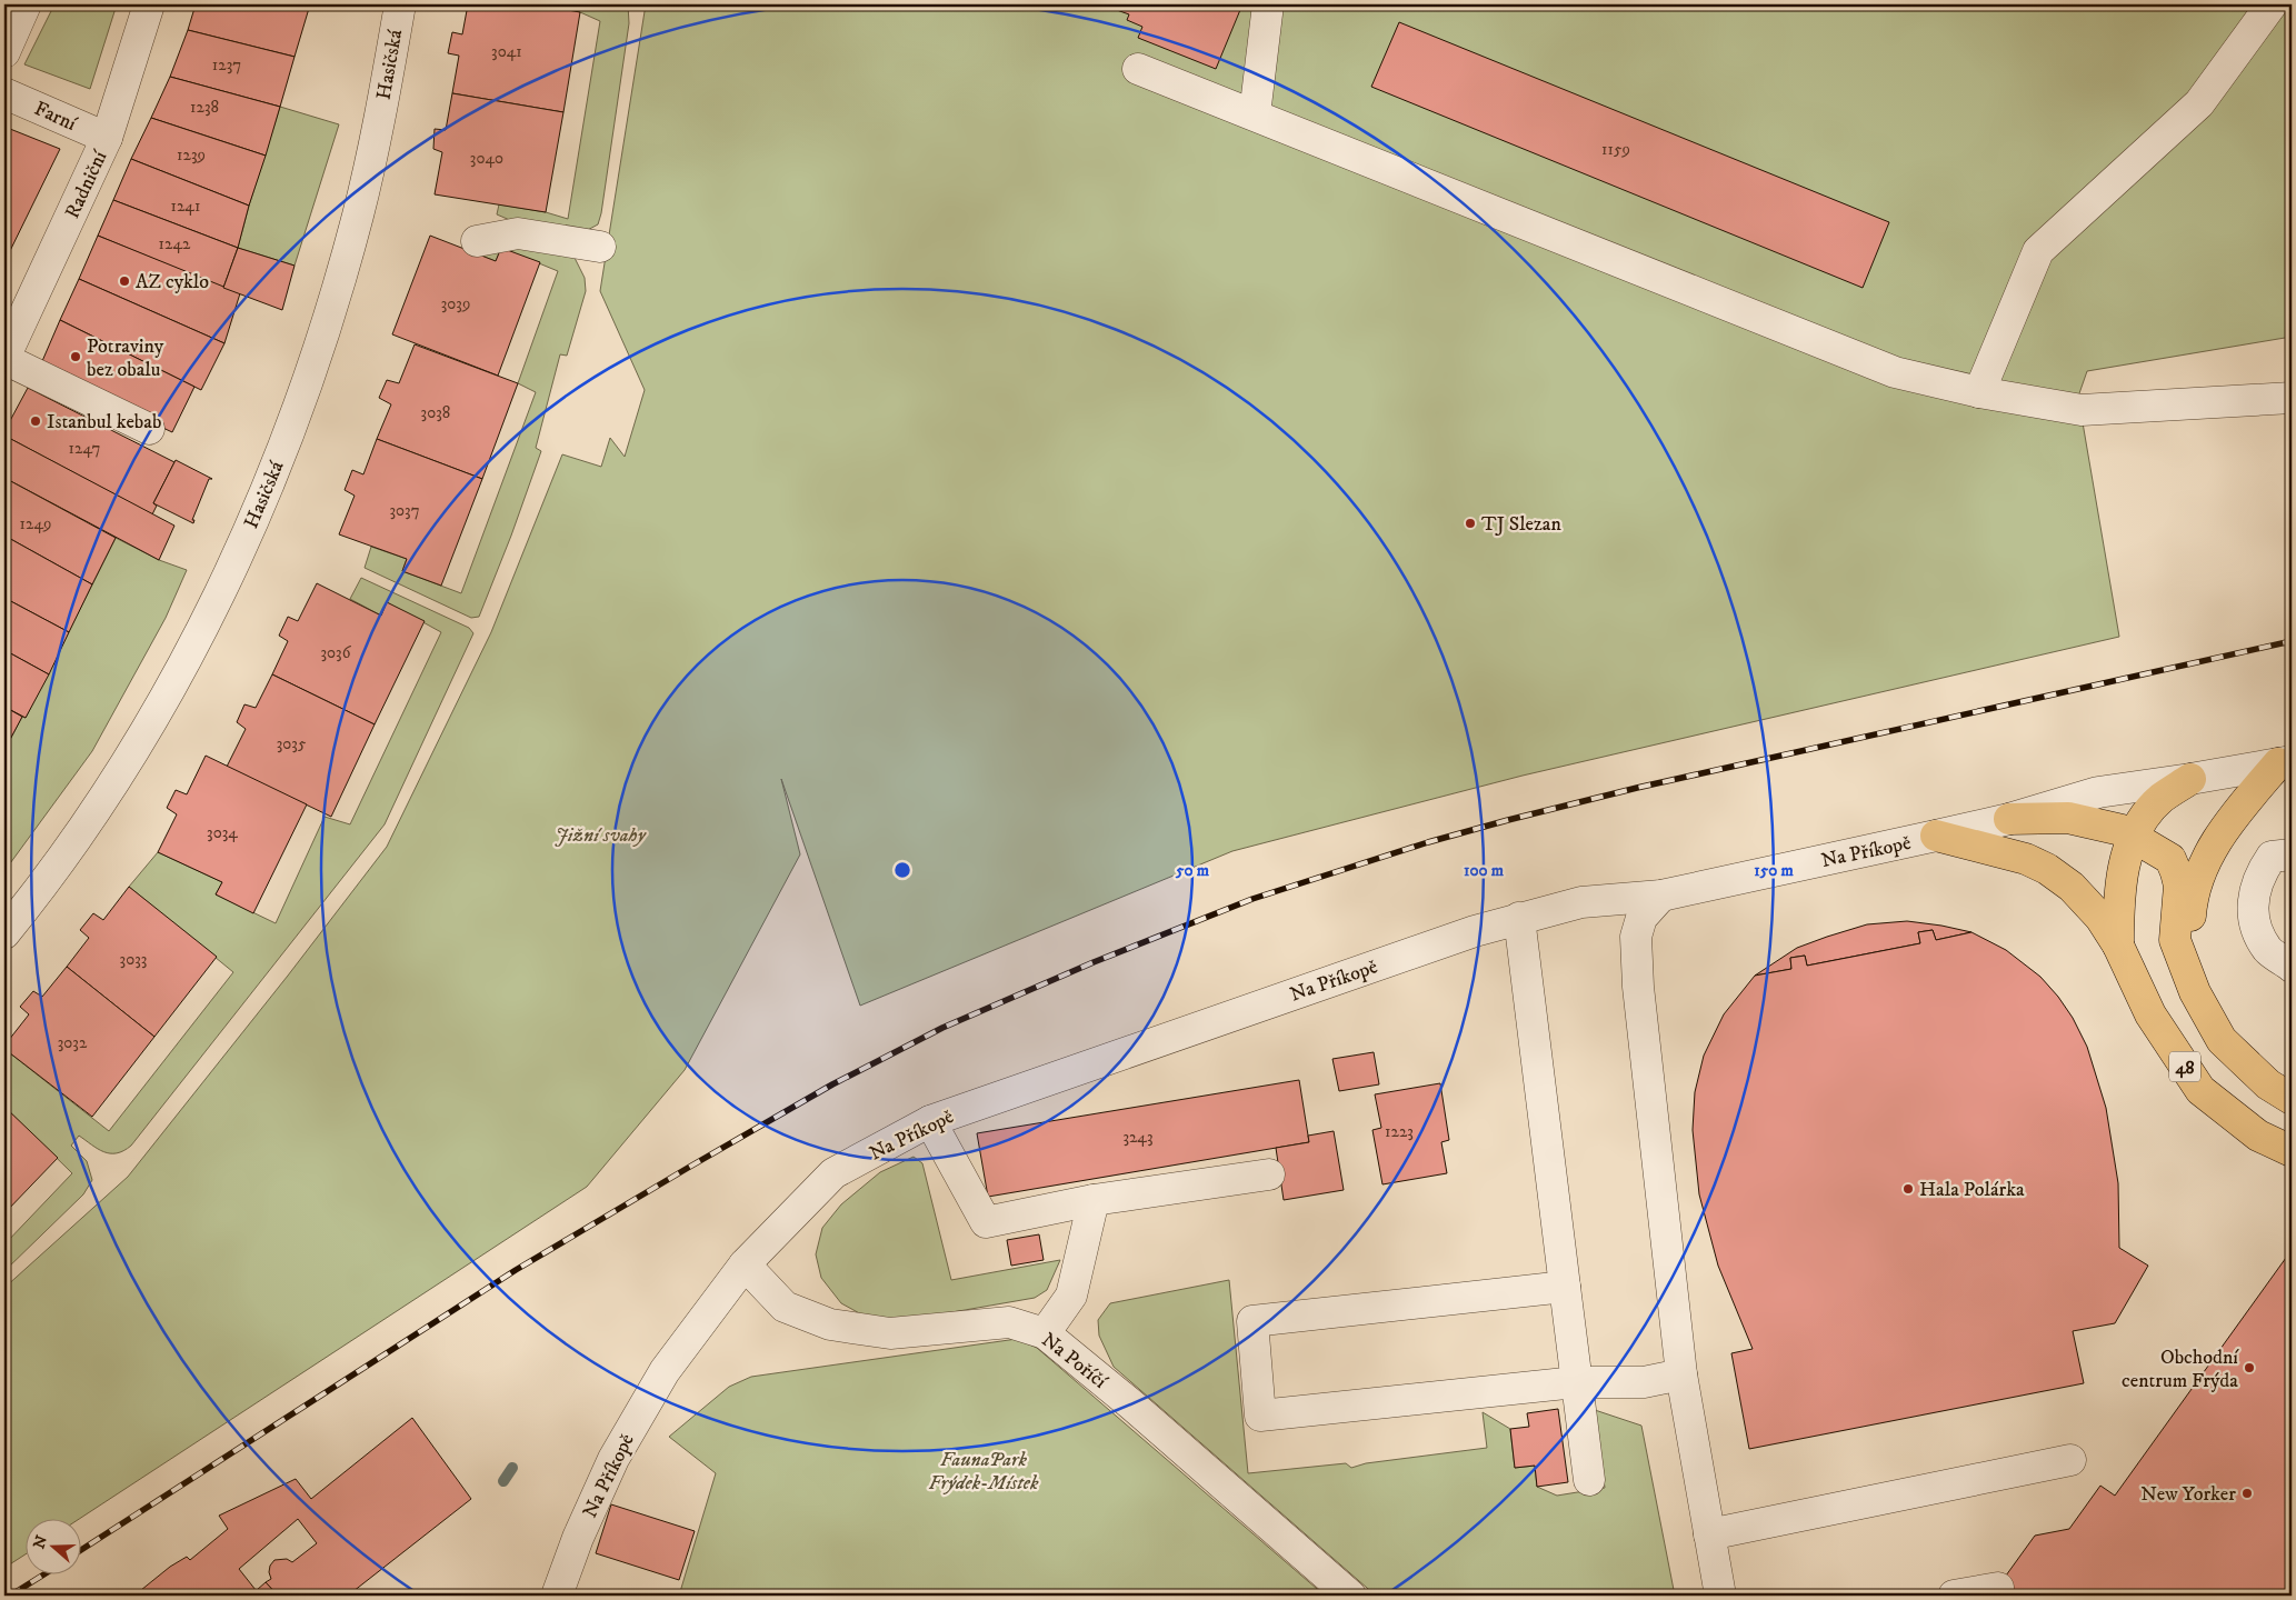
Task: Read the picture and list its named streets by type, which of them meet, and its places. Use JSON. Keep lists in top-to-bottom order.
{
  "streets": {
    "main road": ["48"],
    "street": [
      "Hasičská",
      "Farní",
      "Radniční",
      "Na Příkopě",
      "Na Poříčí"
    ]
  },
  "crossings": [
    ["Farní", "Radniční"],
    ["Na Příkopě", "48"],
    ["Na Příkopě", "Na Poříčí"]
  ],
  "parks": ["Jižní svahy", "FaunaPark Frýdek-Místek"],
  "places": [
    "AZ cyklo",
    "Potraviny bez obalu",
    "Istanbul kebab",
    "TJ Slezan",
    "Hala Polárka",
    "Obchodní centrum Frýda",
    "New Yorker"
  ],
  "house_numbers": [
    "3041",
    "1237",
    "1238",
    "1159",
    "1239",
    "3040",
    "1241",
    "1242",
    "3039",
    "3038",
    "1247",
    "3037",
    "1249",
    "3036",
    "3035",
    "3034",
    "3033",
    "3032",
    "1223",
    "3243"
  ],
  "north": "left",
  "rings": ["50 m", "100 m", "150 m"]
}
